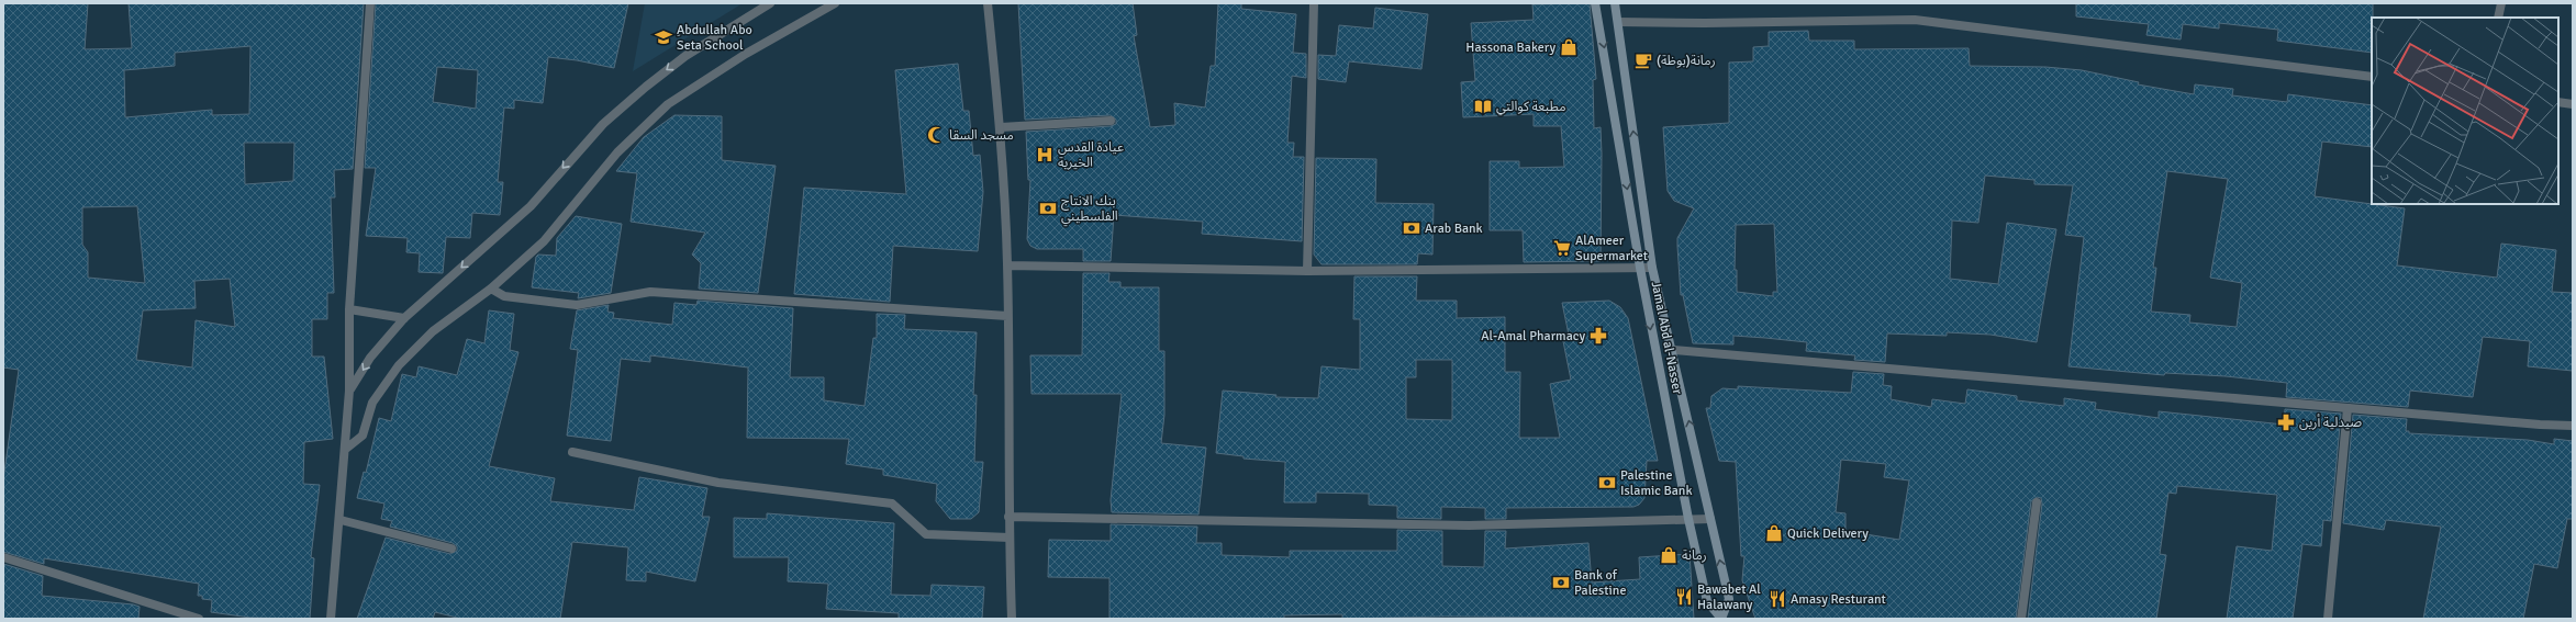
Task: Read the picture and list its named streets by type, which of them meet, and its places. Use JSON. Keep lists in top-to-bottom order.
{
  "streets": {
    "main road": ["Jamal Abd al-Nasser"]
  },
  "places": {
    "school or university": ["ِAbdullah Abo Seta School"],
    "shop": ["Hassona Bakery", "Quick Delivery", "رمانة"],
    "cafe": ["رمانة(بوظة)"],
    "library": ["مطبعة كوالتي"],
    "mosque": ["مسجد السقا"],
    "hospital": ["عيادة القدس الخيرية"],
    "bank": [
      "بنك الانتاج الفلسطيني",
      "Arab Bank",
      "Palestine Islamic Bank",
      "Bank of Palestine"
    ],
    "supermarket": ["AlAmeer Supermarket"],
    "pharmacy": ["Al-Amal Pharmacy", "صيدلية أرين"],
    "restaurant": ["Bawabet Al Halawany", "Amasy Resturant"]
  }
}
